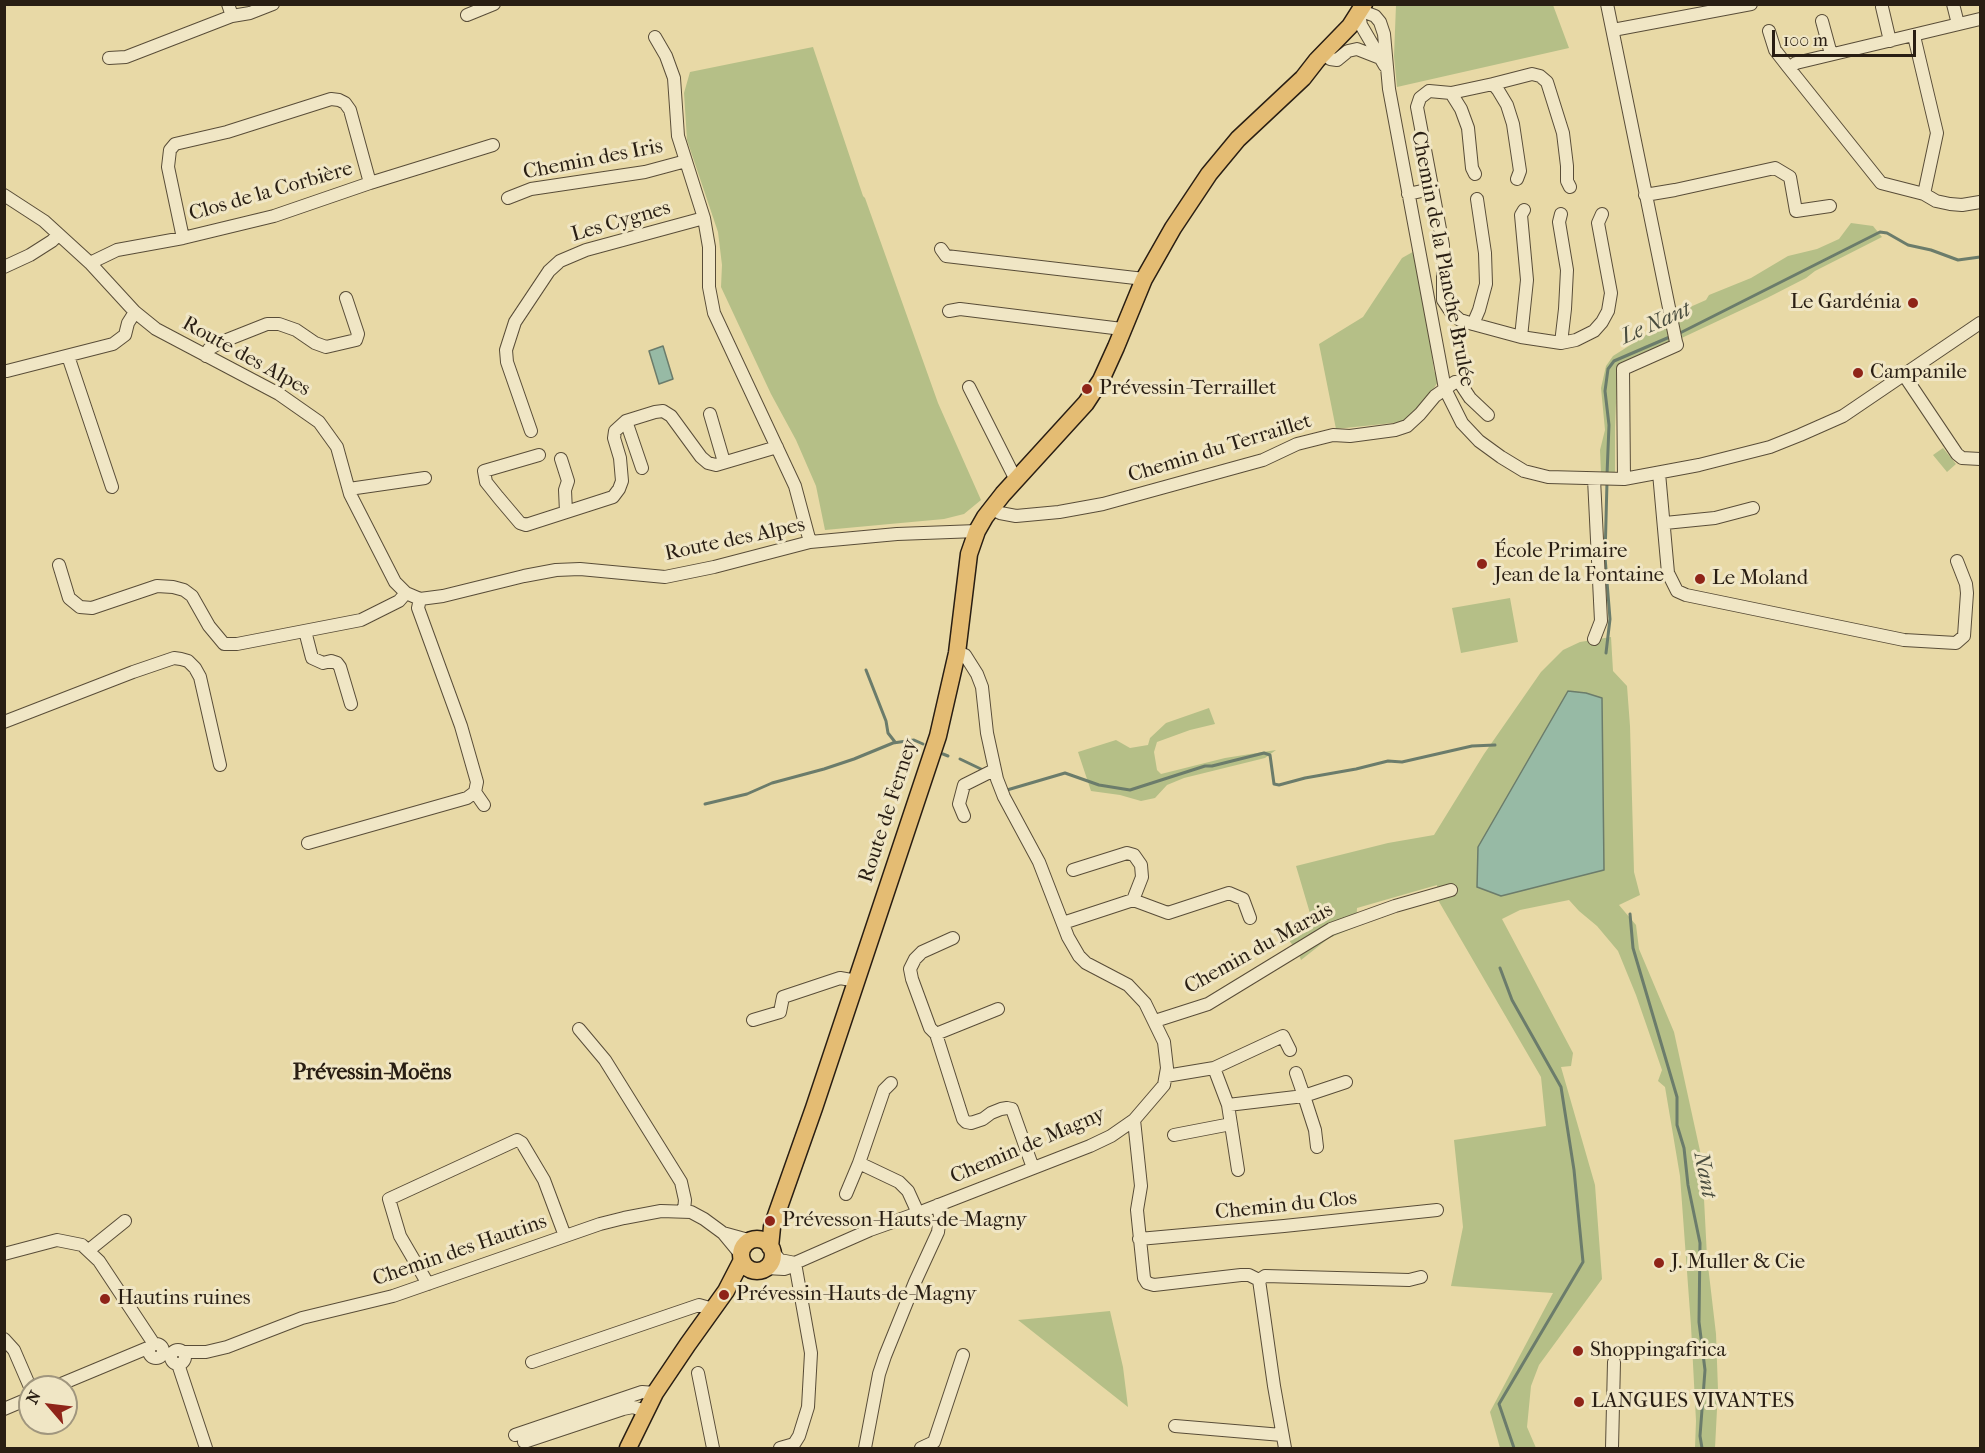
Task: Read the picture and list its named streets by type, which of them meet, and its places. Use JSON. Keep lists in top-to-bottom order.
{
  "streets": {
    "main road": ["Route de Ferney"],
    "street": [
      "Chemin des Iris",
      "Clos de la Corbière",
      "Les Cygnes",
      "Chemin de la Planche Brulée",
      "Route des Alpes",
      "Chemin du Terraillet",
      "Chemin du Marais",
      "Chemin de Magny",
      "Chemin du Clos",
      "Chemin des Hautins"
    ]
  },
  "crossings": [
    ["Clos de la Corbière", "Route des Alpes"],
    ["Chemin de la Planche Brulée", "Chemin du Terraillet"],
    ["Route des Alpes", "Route de Ferney"],
    ["Chemin du Terraillet", "Route de Ferney"]
  ],
  "districts": ["Prévessin-Moëns"],
  "water": ["Le Nant", "Nant"],
  "places": [
    "Le Gardénia",
    "Campanile",
    "Prévessin-Terraillet",
    "École Primaire Jean de la Fontaine",
    "Le Moland",
    "Prévesson-Hauts-de-Magny",
    "J. Muller & Cie",
    "Prévessin-Hauts-de-Magny",
    "Hautins ruines",
    "Shoppingafrica",
    "LANGUES VIVANTES"
  ],
  "scale_bar": "100 m",
  "north": "top left"
}
